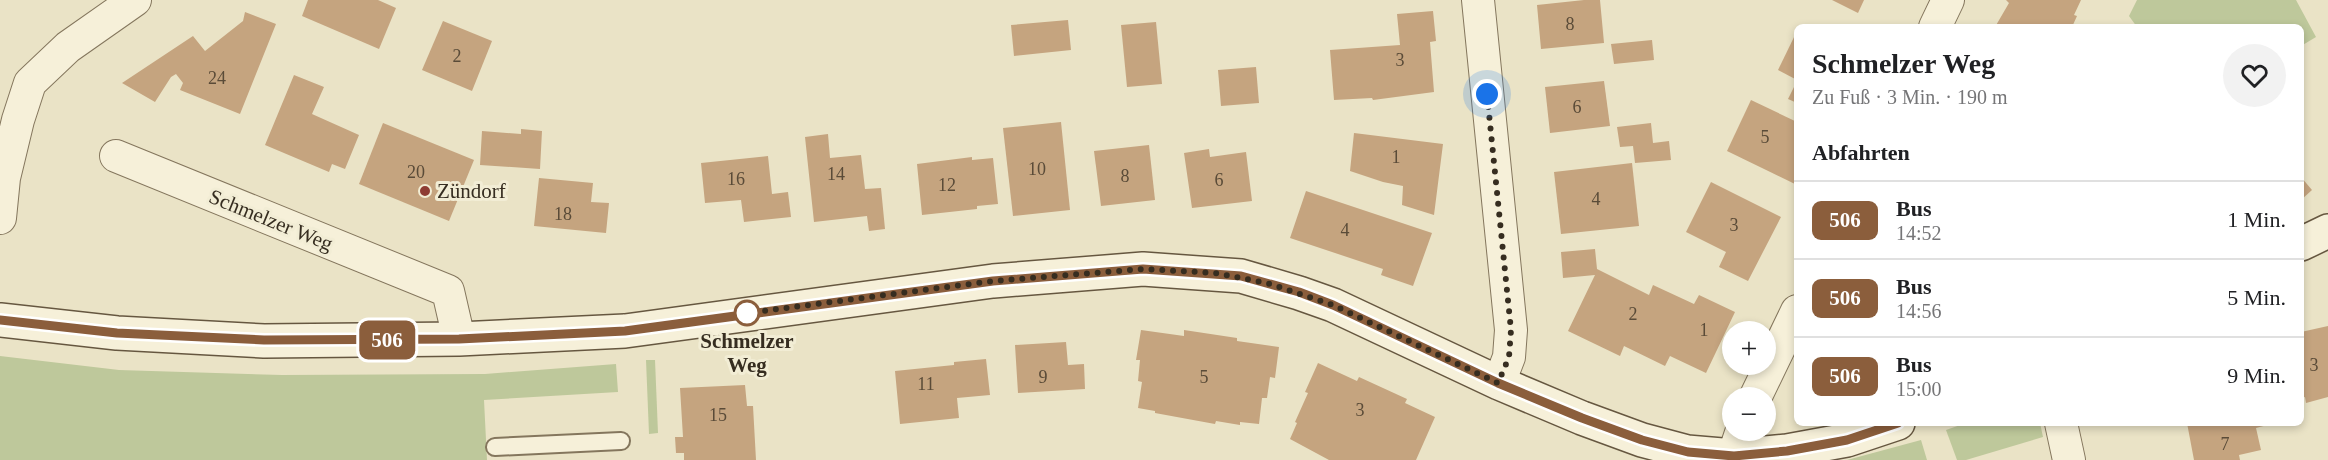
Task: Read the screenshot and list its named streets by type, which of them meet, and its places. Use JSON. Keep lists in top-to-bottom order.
{
  "streets": {
    "street": ["Schmelzer Weg"]
  },
  "places": ["Zündorf", "Schmelzer Weg"],
  "lines": ["bus line 506"],
  "house_numbers": [
    "8",
    "2",
    "3",
    "24",
    "6",
    "5",
    "1",
    "10",
    "20",
    "14",
    "8",
    "16",
    "6",
    "12",
    "4",
    "18",
    "3",
    "4",
    "2",
    "1",
    "3",
    "9",
    "5",
    "11",
    "3",
    "15",
    "7"
  ],
  "page": {
    "on_map": "506",
    "heading": [
      ["Schmelzer Weg", "Zu Fuß · 3 Min. · 190 m"],
      "Abfahrten"
    ],
    "list": [
      {
        "mark": "506",
        "name": "Bus",
        "note": "14:52",
        "value": "1 Min."
      },
      {
        "mark": "506",
        "name": "Bus",
        "note": "14:56",
        "value": "5 Min."
      },
      {
        "mark": "506",
        "name": "Bus",
        "note": "15:00",
        "value": "9 Min."
      }
    ],
    "map_buttons": ["+", "−"]
  }
}
